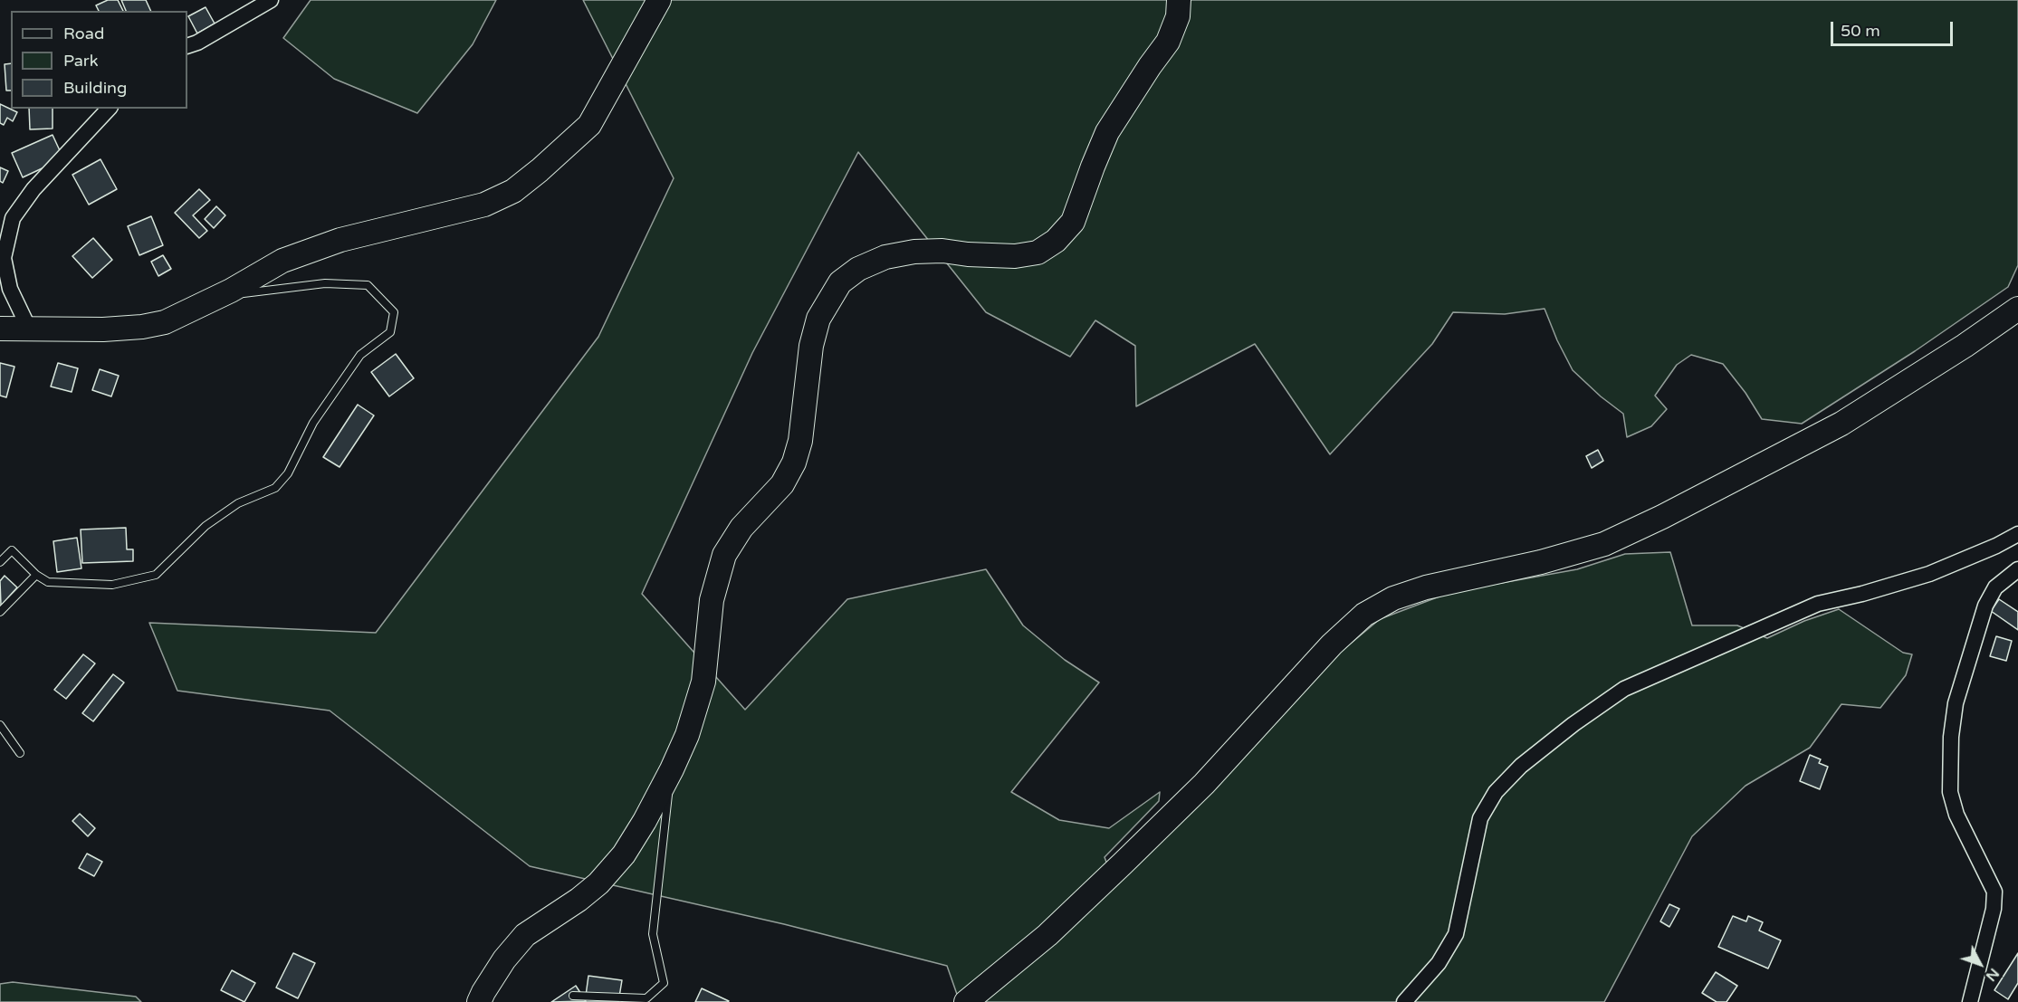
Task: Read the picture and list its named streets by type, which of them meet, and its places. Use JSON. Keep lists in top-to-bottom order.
{
  "legend": ["Road", "Park", "Building"],
  "scale_bar": "50 m",
  "north": "bottom right"
}
